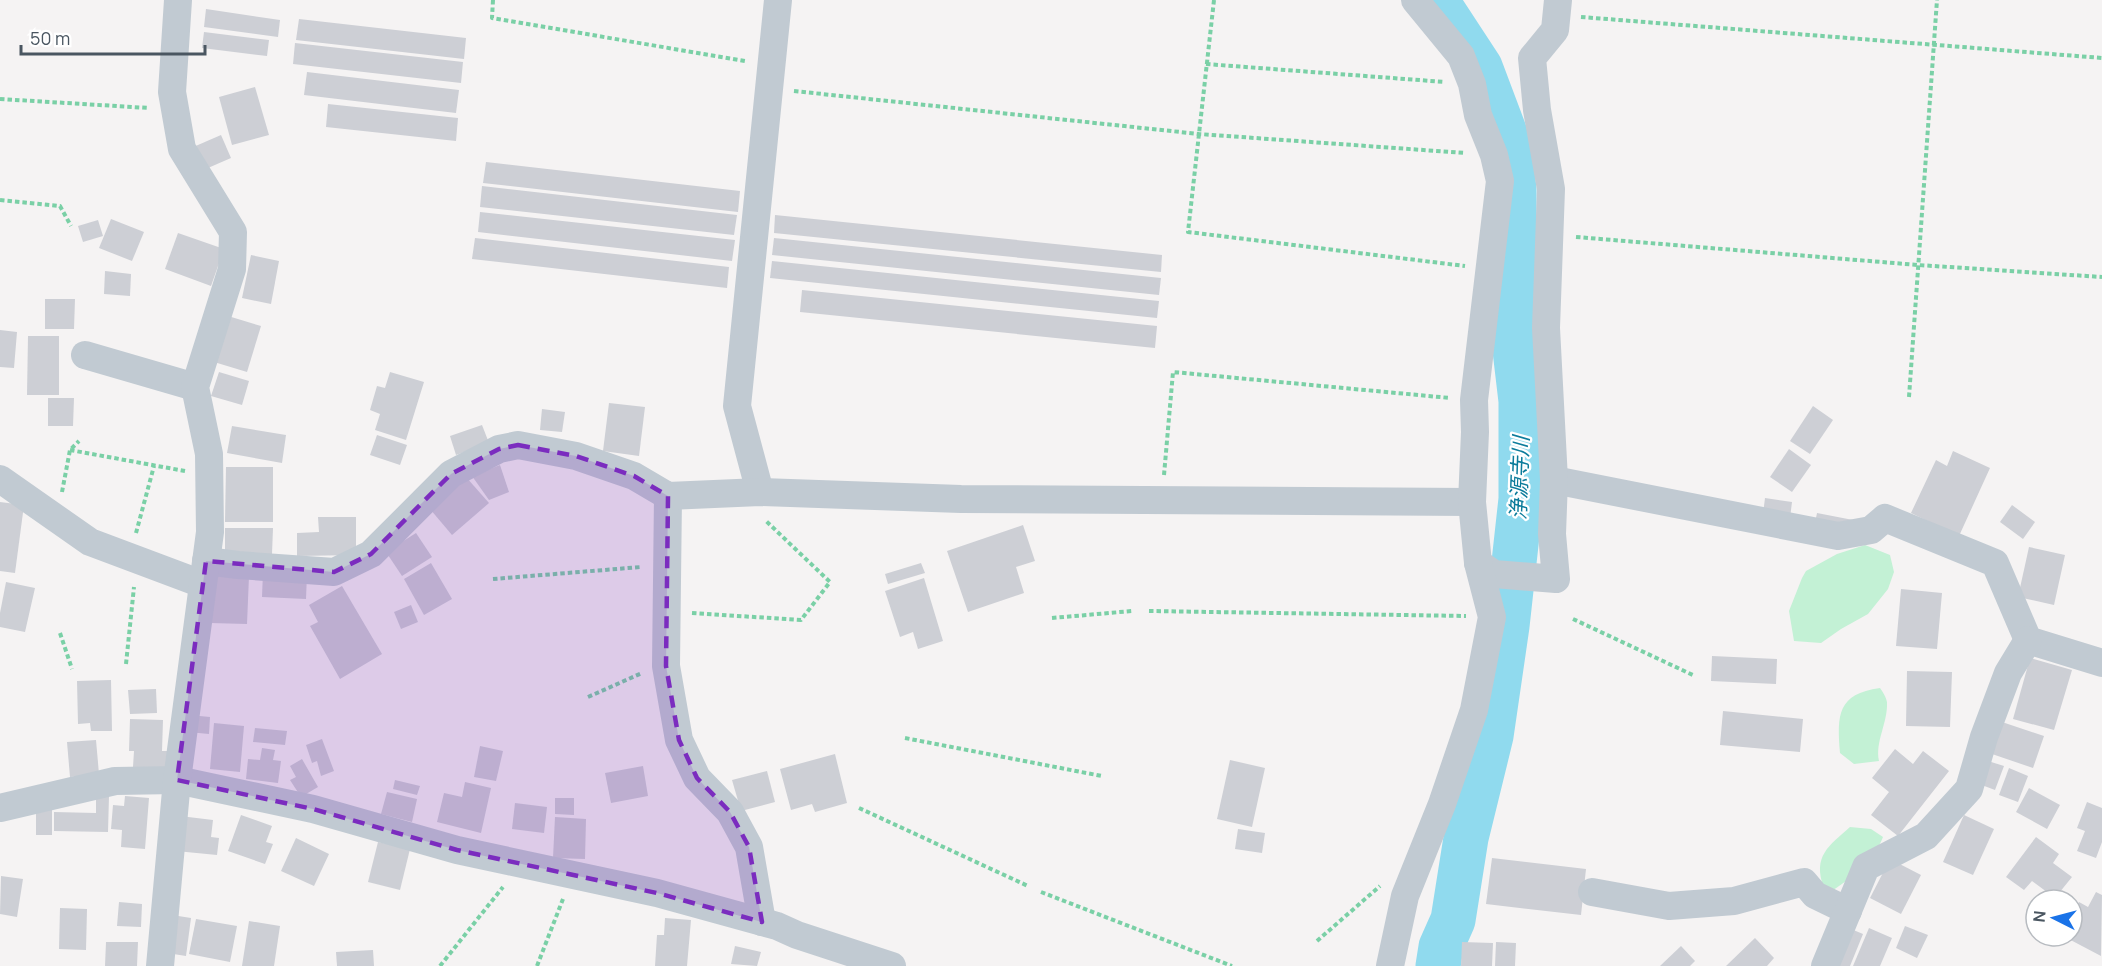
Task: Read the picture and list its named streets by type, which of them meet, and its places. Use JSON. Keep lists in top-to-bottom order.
{
  "water": ["浄源寺川"],
  "scale_bar": "50 m",
  "north": "left"
}
